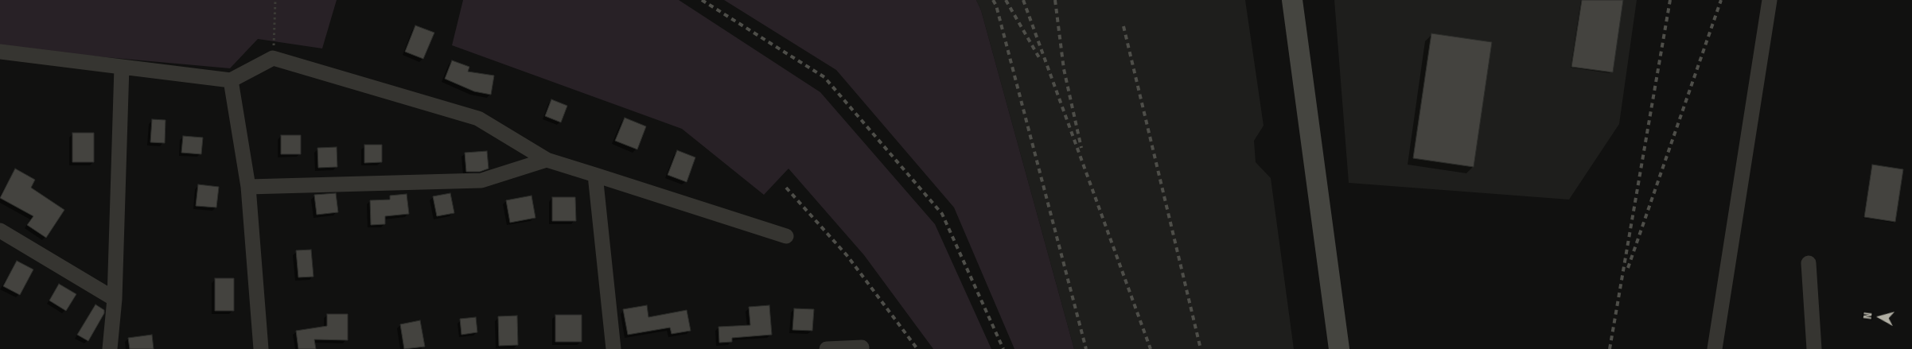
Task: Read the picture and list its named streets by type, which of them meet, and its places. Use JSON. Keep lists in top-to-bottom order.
{
  "north": "left"
}
